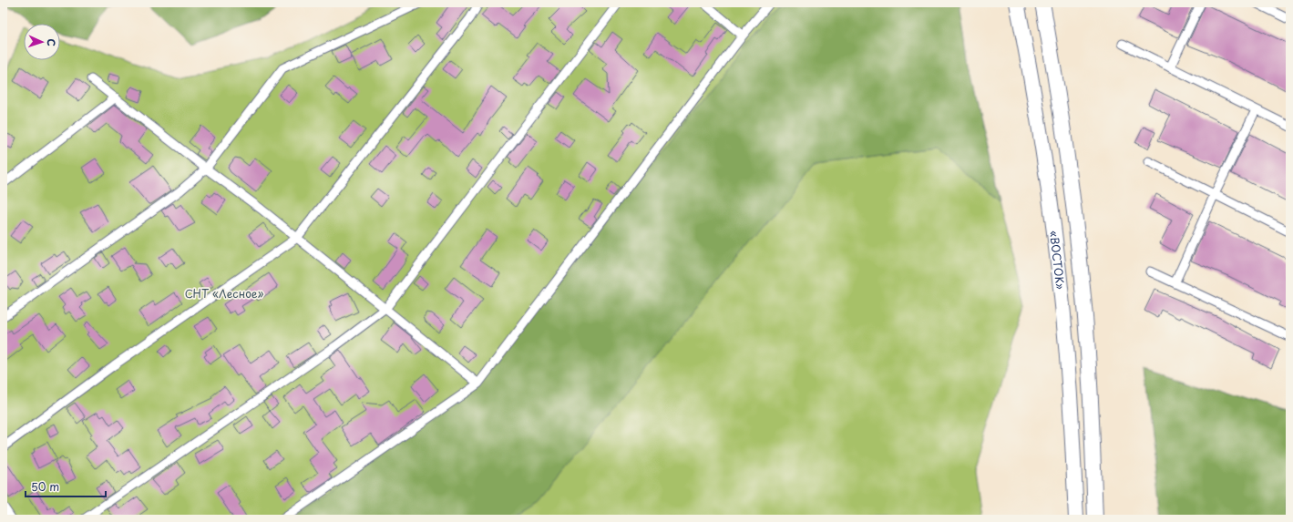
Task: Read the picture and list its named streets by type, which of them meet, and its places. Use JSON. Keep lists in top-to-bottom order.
{
  "streets": {
    "highway": ["«ВОСТОК»"]
  },
  "parks": ["СНТ «Лесное»"],
  "scale_bar": "50 m",
  "north": "right"
}
